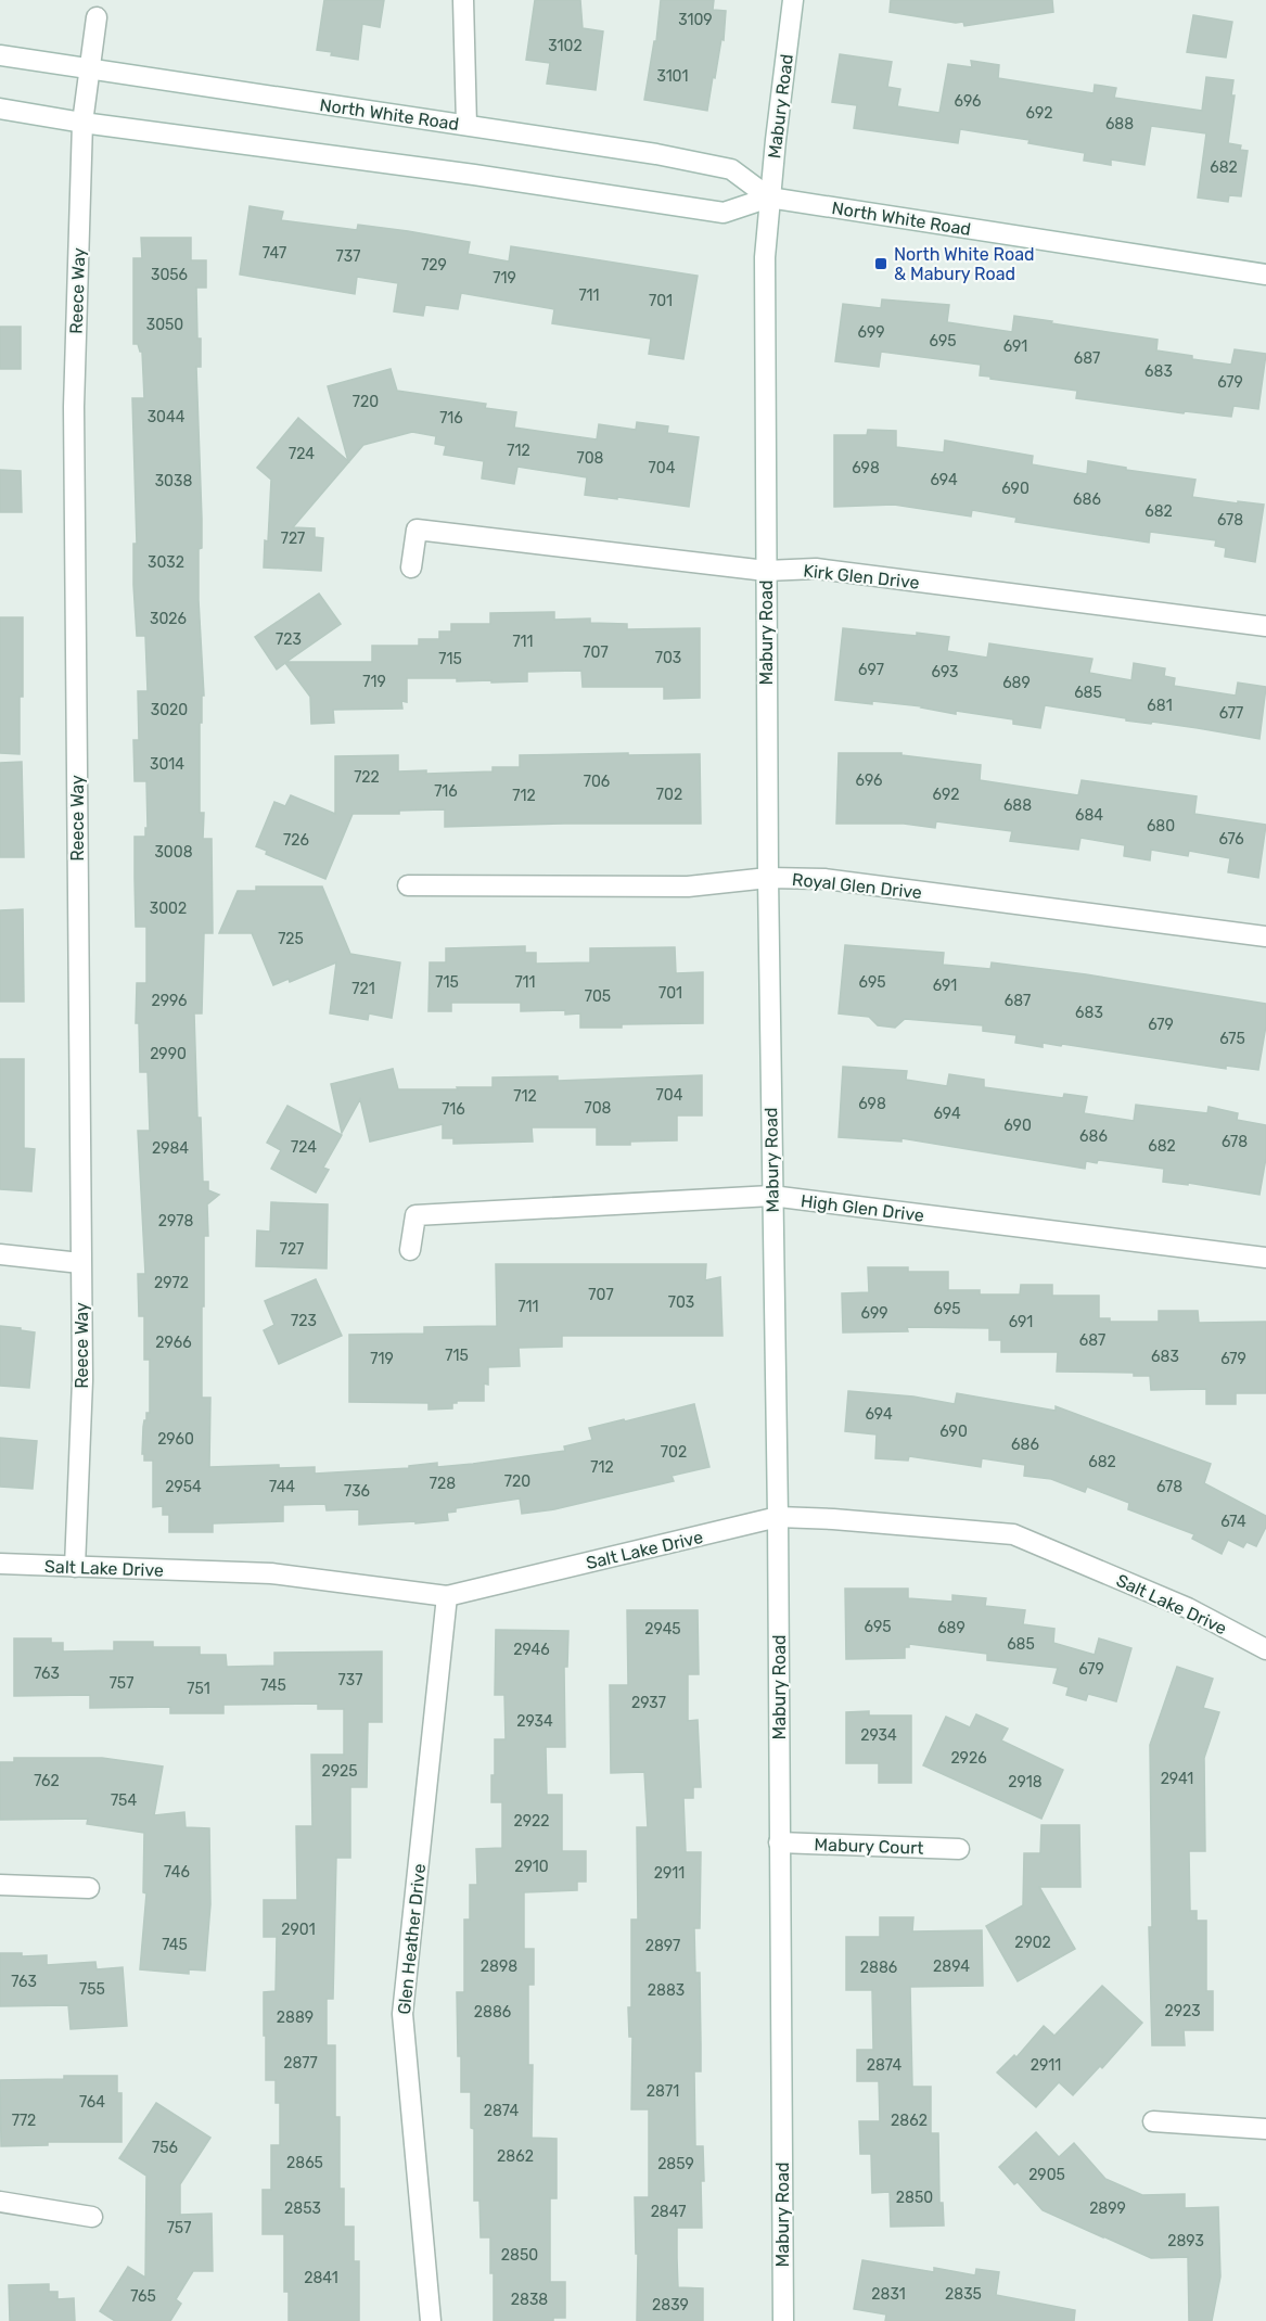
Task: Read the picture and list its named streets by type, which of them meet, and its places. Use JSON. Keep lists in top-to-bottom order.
{
  "streets": {
    "street": [
      "Mabury Road",
      "North White Road",
      "Reece Way",
      "Kirk Glen Drive",
      "Royal Glen Drive",
      "High Glen Drive",
      "Salt Lake Drive",
      "Mabury Court",
      "Glen Heather Drive"
    ]
  },
  "crossings": [
    ["Mabury Road", "North White Road"],
    ["Mabury Road", "Kirk Glen Drive"],
    ["Mabury Road", "Royal Glen Drive"],
    ["Mabury Road", "High Glen Drive"],
    ["Mabury Road", "Salt Lake Drive"],
    ["Mabury Road", "Mabury Court"],
    ["North White Road", "Reece Way"],
    ["Reece Way", "Salt Lake Drive"],
    ["Salt Lake Drive", "Glen Heather Drive"]
  ],
  "places": {
    "transit": ["North White Road & Mabury Road"]
  },
  "house_numbers": [
    "3109",
    "3102",
    "3101",
    "696",
    "692",
    "688",
    "682",
    "747",
    "737",
    "729",
    "3056",
    "719",
    "711",
    "701",
    "3050",
    "699",
    "695",
    "691",
    "687",
    "683",
    "679",
    "720",
    "3044",
    "716",
    "712",
    "724",
    "708",
    "704",
    "698",
    "694",
    "3038",
    "690",
    "686",
    "682",
    "678",
    "727",
    "3032",
    "3026",
    "723",
    "711",
    "707",
    "703",
    "715",
    "697",
    "693",
    "719",
    "689",
    "685",
    "681",
    "3020",
    "677",
    "3014",
    "722",
    "696",
    "706",
    "716",
    "702",
    "692",
    "712",
    "688",
    "684",
    "680",
    "676",
    "726",
    "3008",
    "3002",
    "725",
    "715",
    "711",
    "695",
    "691",
    "721",
    "701",
    "705",
    "2996",
    "687",
    "683",
    "679",
    "675",
    "2990",
    "704",
    "712",
    "698",
    "708",
    "716",
    "694",
    "690",
    "686",
    "678",
    "682",
    "724",
    "2984",
    "2978",
    "727",
    "2972",
    "707",
    "703",
    "711",
    "695",
    "699",
    "723",
    "691",
    "687",
    "2966",
    "715",
    "683",
    "719",
    "679",
    "694",
    "690",
    "2960",
    "686",
    "702",
    "682",
    "712",
    "720",
    "728",
    "2954",
    "744",
    "678",
    "736",
    "674",
    "695",
    "689",
    "2945",
    "685",
    "2946",
    "679",
    "763",
    "737",
    "757",
    "745",
    "751",
    "2937",
    "2934",
    "2934",
    "2926",
    "2925",
    "2941",
    "762",
    "2918",
    "754",
    "2922",
    "2910",
    "746",
    "2911",
    "2901",
    "2902",
    "745",
    "2897",
    "2898",
    "2894",
    "2886",
    "763",
    "755",
    "2883",
    "2923",
    "2886",
    "2889",
    "2877",
    "2874",
    "2911",
    "2871",
    "764",
    "2874",
    "772",
    "2862",
    "756",
    "2862",
    "2865",
    "2859",
    "2905",
    "2850",
    "2853",
    "2899",
    "2847",
    "757",
    "2893",
    "2850",
    "2841",
    "2831",
    "2835",
    "765",
    "2838",
    "2839"
  ]
}
